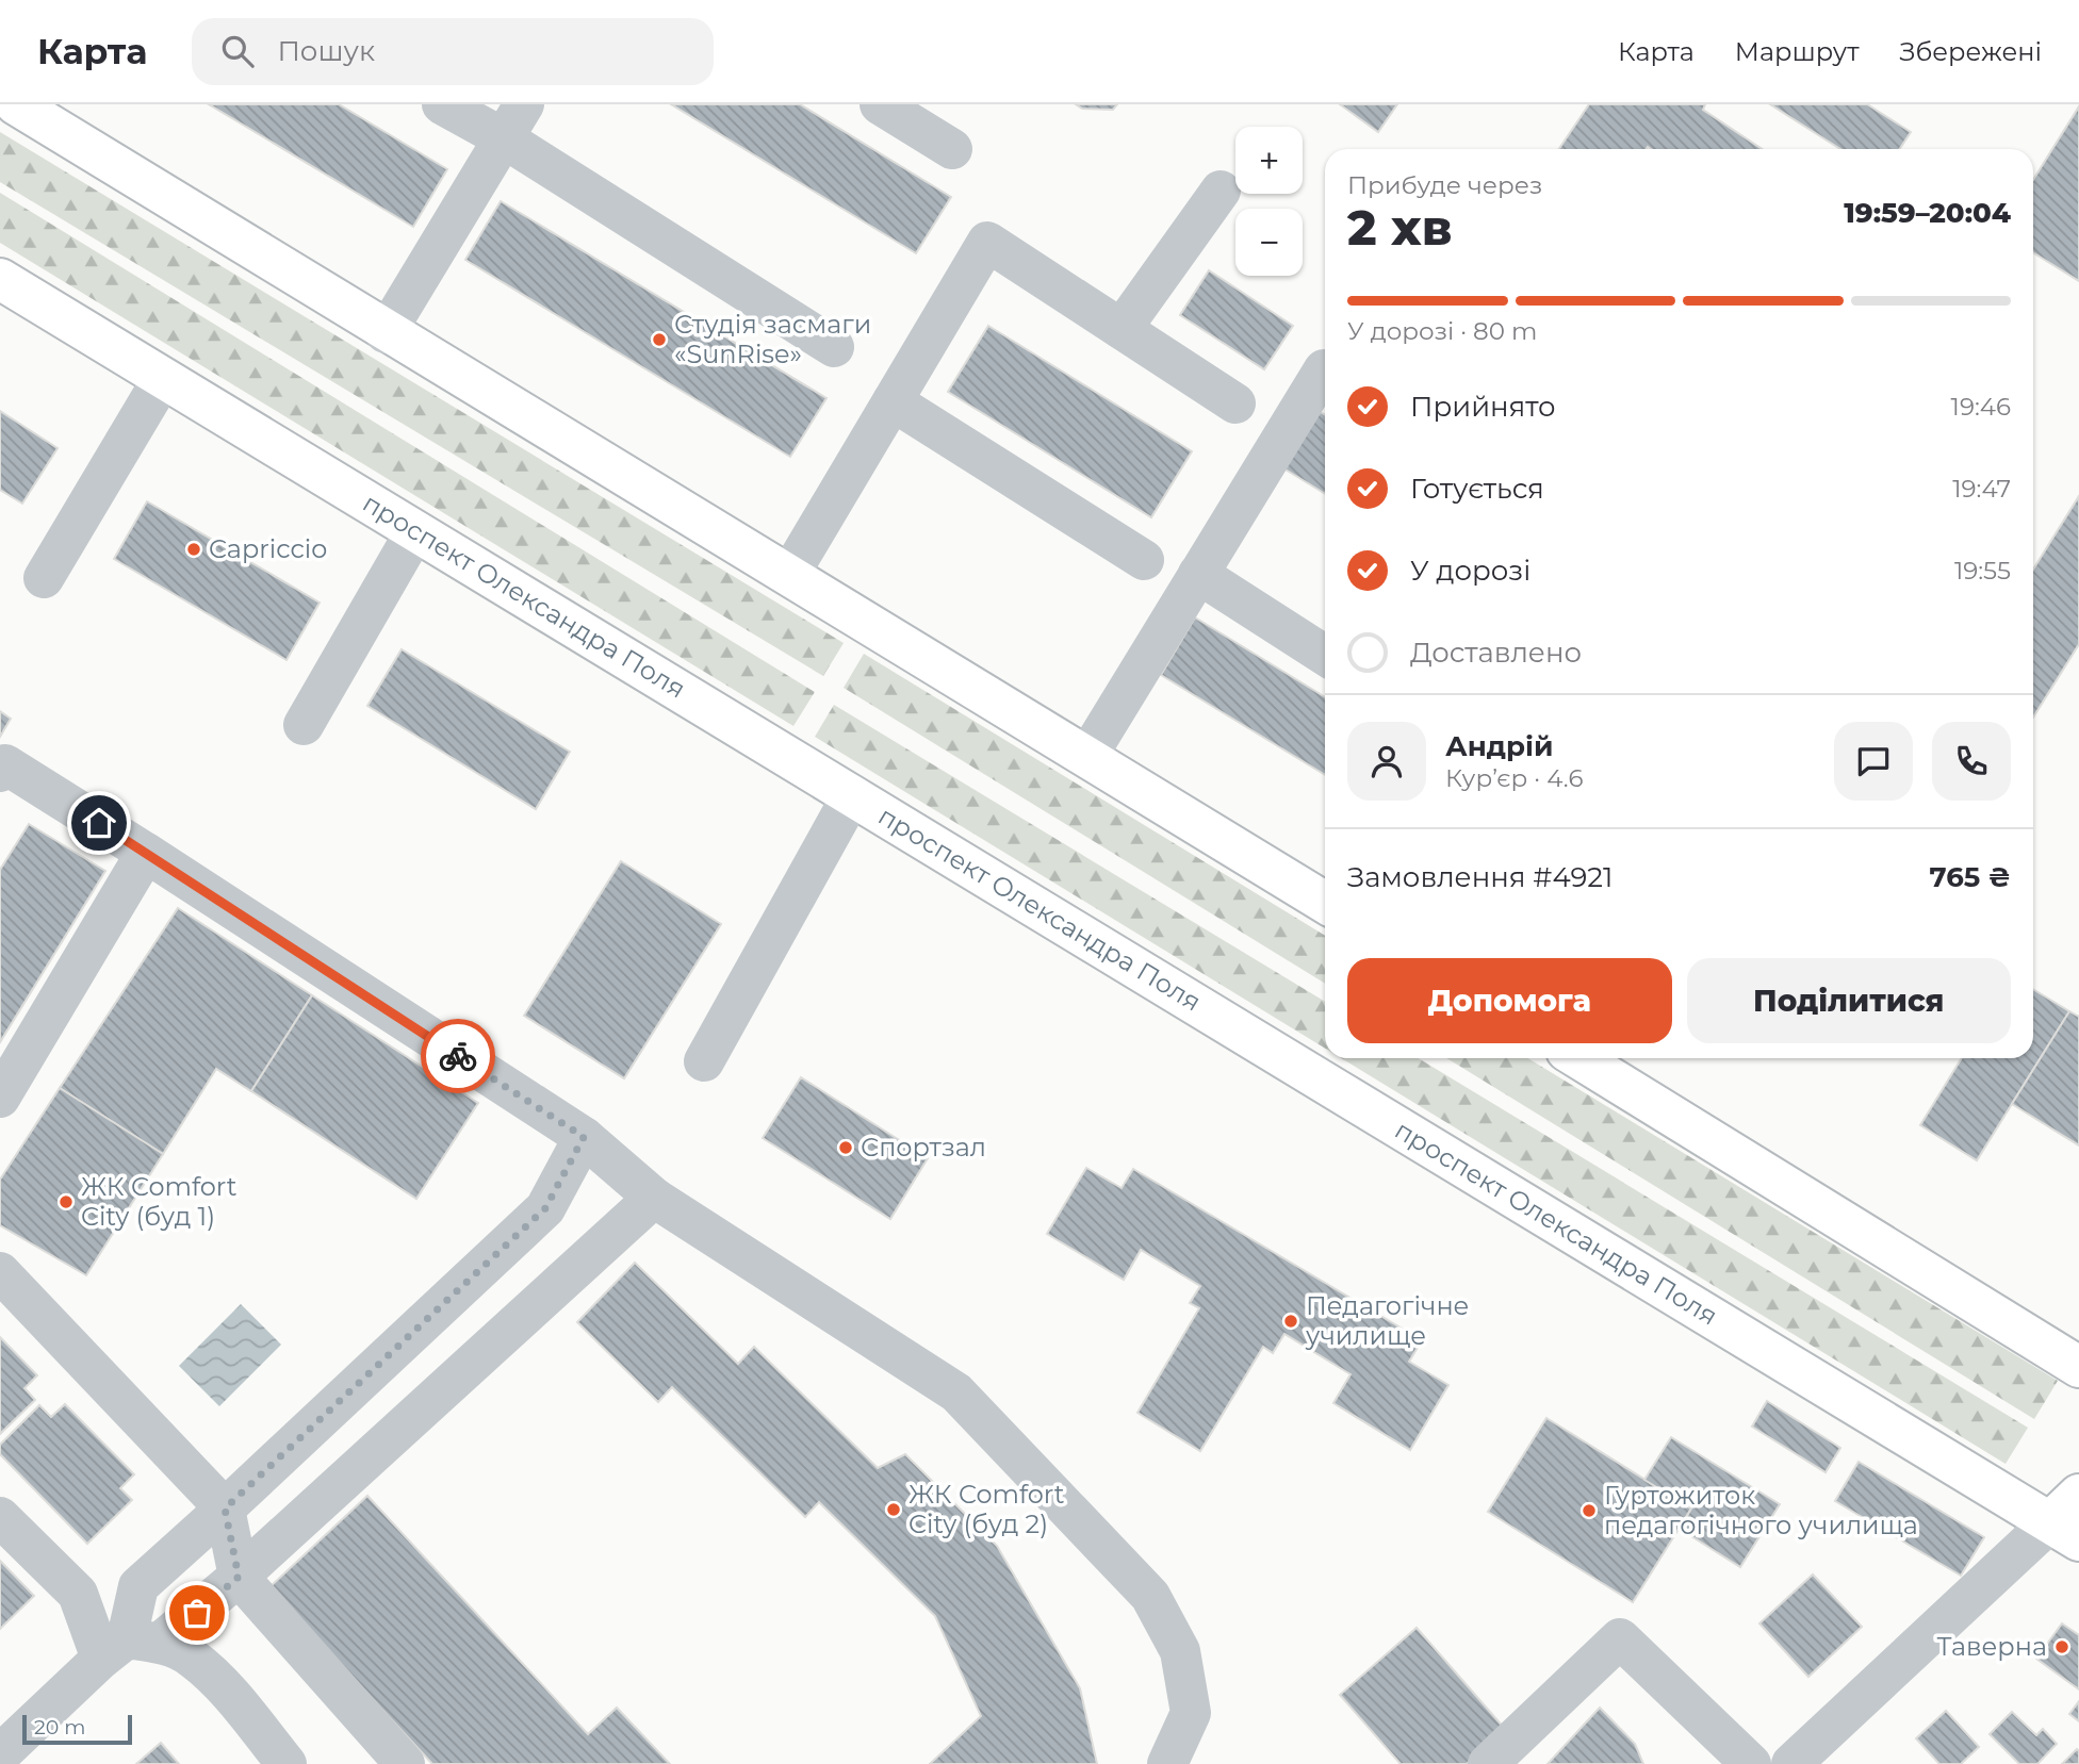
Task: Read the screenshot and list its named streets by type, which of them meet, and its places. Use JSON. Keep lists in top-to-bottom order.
{
  "streets": {
    "main road": ["проспект Олександра Поля"]
  },
  "places": [
    "Студія засмаги «SunRise»",
    "Capriccio",
    "Спортзал",
    "ЖК Comfort City (буд 1)",
    "Педагогічне училище",
    "ЖК Comfort City (буд 2)",
    "Гуртожиток педагогічного училища",
    "Таверна"
  ],
  "scale_bar": "20 m",
  "page": {
    "header": "Карта",
    "search": "Пошук",
    "nav": ["Карта", "Маршрут", "Збережені"],
    "map_buttons": ["+", "−"],
    "heading": ["2 хв", "Прибуде через", "19:59–20:04"],
    "panel": [
      "Андрій",
      "Кур’єр · 4.6",
      "Замовлення #4921",
      "765 ₴"
    ],
    "bar": "У дорозі · 80 m",
    "list": [
      ["Прийнято", "19:46"],
      ["Готується", "19:47"],
      ["У дорозі", "19:55"],
      "Доставлено"
    ],
    "buttons": ["Допомога", "Поділитися"],
    "scale": "20 m"
  }
}
